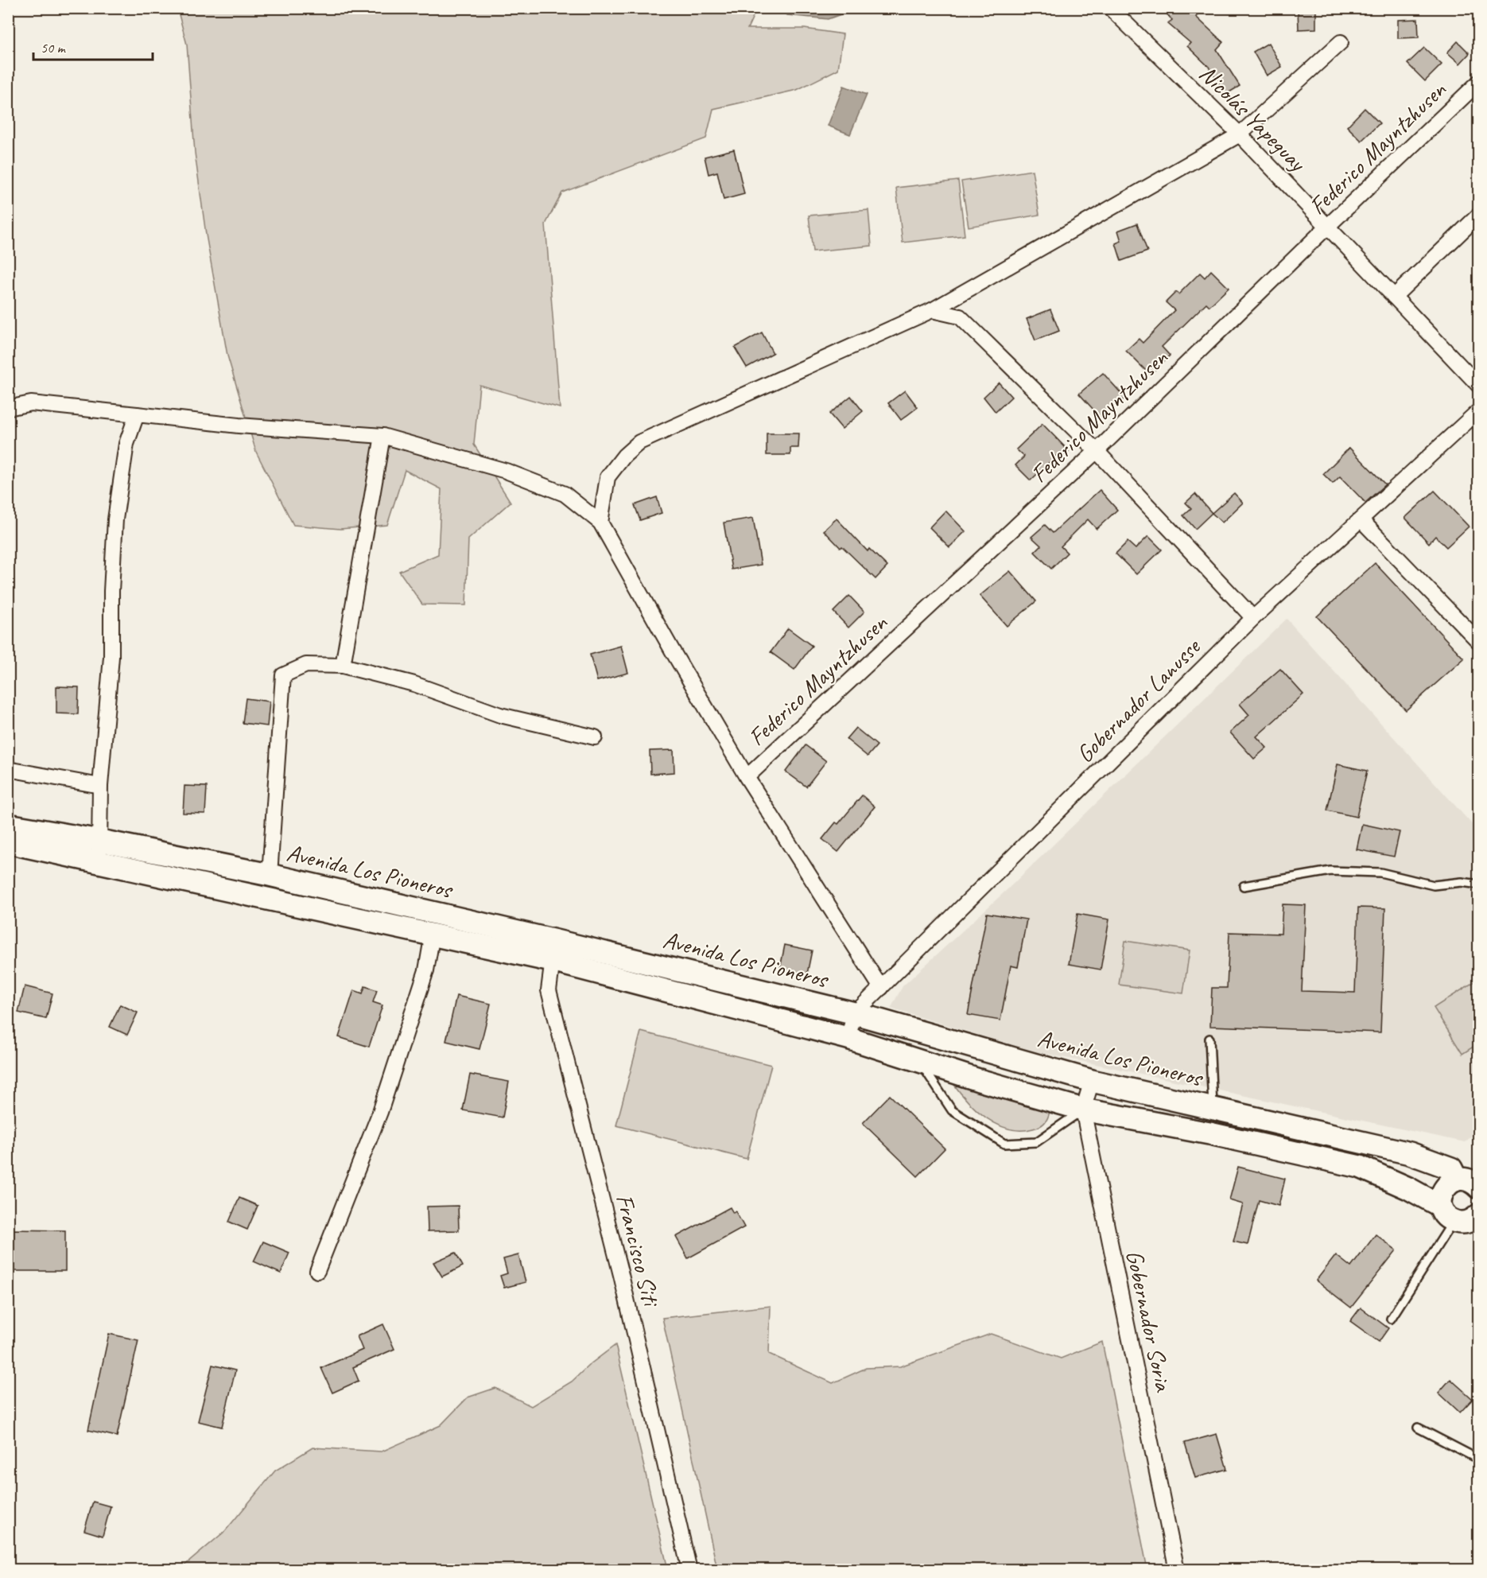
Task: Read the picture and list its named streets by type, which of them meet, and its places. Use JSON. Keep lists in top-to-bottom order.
{
  "streets": {
    "main road": ["Avenida Los Pioneros"],
    "street": [
      "Nicolás Yapeguay",
      "Federico Mayntzhusen",
      "Gobernador Lanusse",
      "Francisco Siti",
      "Gobernador Soria"
    ]
  },
  "crossings": [
    ["Nicolás Yapeguay", "Federico Mayntzhusen"],
    ["Gobernador Lanusse", "Avenida Los Pioneros"],
    ["Avenida Los Pioneros", "Francisco Siti"],
    ["Avenida Los Pioneros", "Gobernador Soria"]
  ],
  "scale_bar": "50 m"
}
